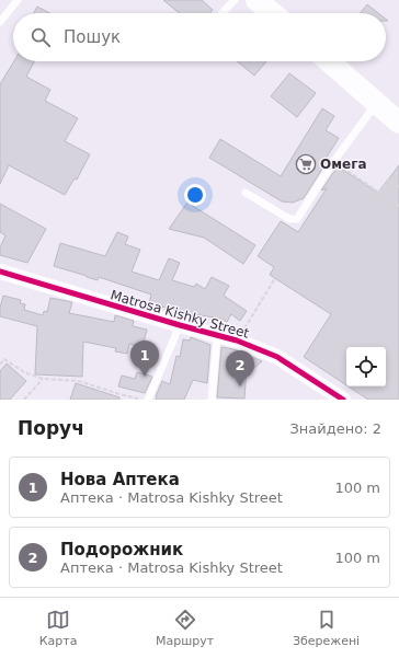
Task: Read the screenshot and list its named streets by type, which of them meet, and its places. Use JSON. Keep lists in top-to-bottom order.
{
  "streets": {
    "street": ["Matrosa Kishky Street"]
  },
  "places": {
    "supermarket": ["Омега"]
  },
  "page": {
    "search": "Пошук",
    "pins": ["1", "2"],
    "heading": ["Поруч", "Знайдено: 2"],
    "list": [
      {
        "mark": "1",
        "name": "Нова Аптека",
        "note": "Аптека · Matrosa Kishky Street",
        "value": "100 m"
      },
      {
        "mark": "2",
        "name": "Подорожник",
        "note": "Аптека · Matrosa Kishky Street",
        "value": "100 m"
      }
    ],
    "nav": ["Карта", "Маршрут", "Збережені"]
  }
}
